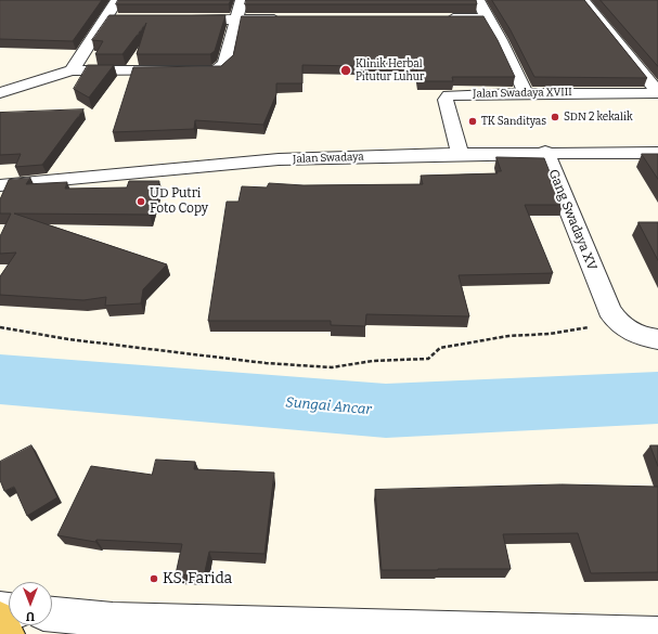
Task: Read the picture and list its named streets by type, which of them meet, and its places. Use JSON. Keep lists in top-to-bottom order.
{
  "streets": {
    "street": ["Jalan Swadaya XVIII", "Jalan Swadaya", "Gang Swadaya XV"]
  },
  "crossings": [
    ["Jalan Swadaya XVIII", "Jalan Swadaya"],
    ["Jalan Swadaya", "Gang Swadaya XV"]
  ],
  "water": ["Sungai Ancar"],
  "places": [
    "Klinik Herbal Pitutur Luhur",
    "SDN 2 kekalik",
    "TK Sandityas",
    "UD Putri Foto Copy",
    "KS. Farida"
  ],
  "north": "bottom"
}
